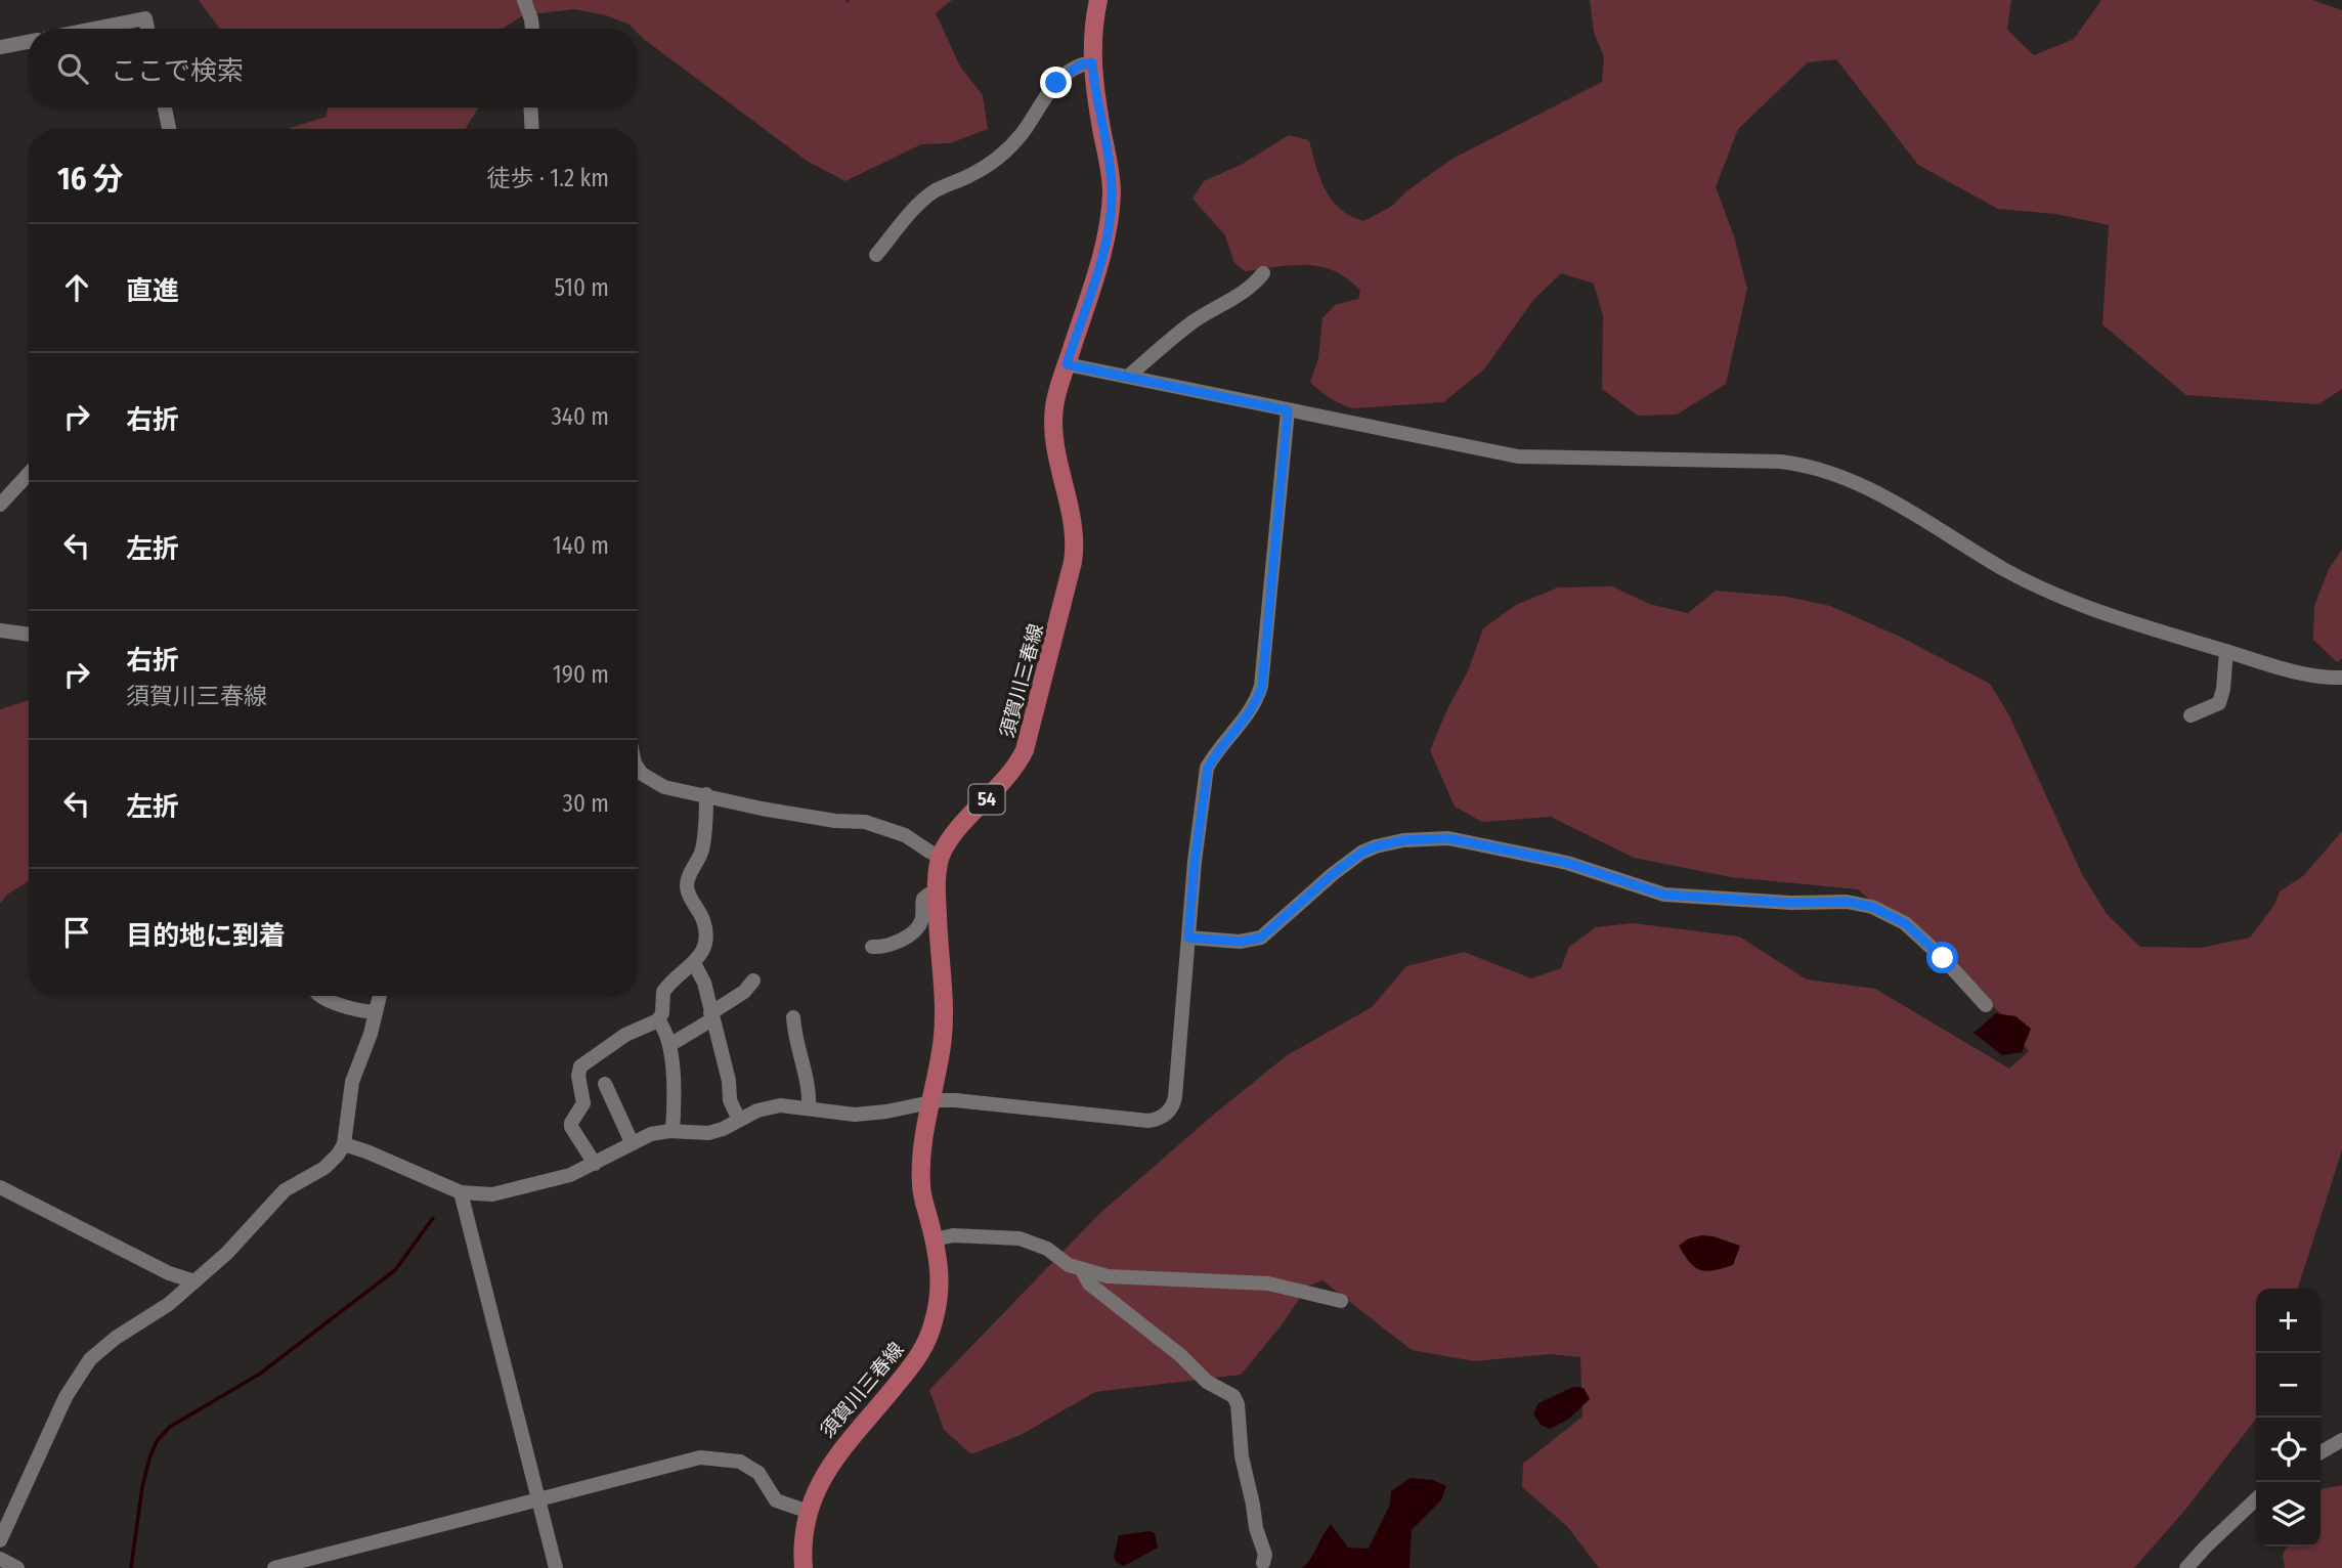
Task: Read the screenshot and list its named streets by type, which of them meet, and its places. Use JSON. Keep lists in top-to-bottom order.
{
  "streets": {
    "main road": ["須賀川三春線", "54"]
  },
  "page": {
    "search": "ここで検索",
    "heading": ["16 分", "徒歩 · 1.2 km"],
    "list": [
      ["直進", "510 m"],
      ["右折", "340 m"],
      ["左折", "140 m"],
      ["右折", "須賀川三春線", "190 m"],
      ["左折", "30 m"],
      "目的地に到着"
    ],
    "map_buttons": ["+", "−"]
  }
}
